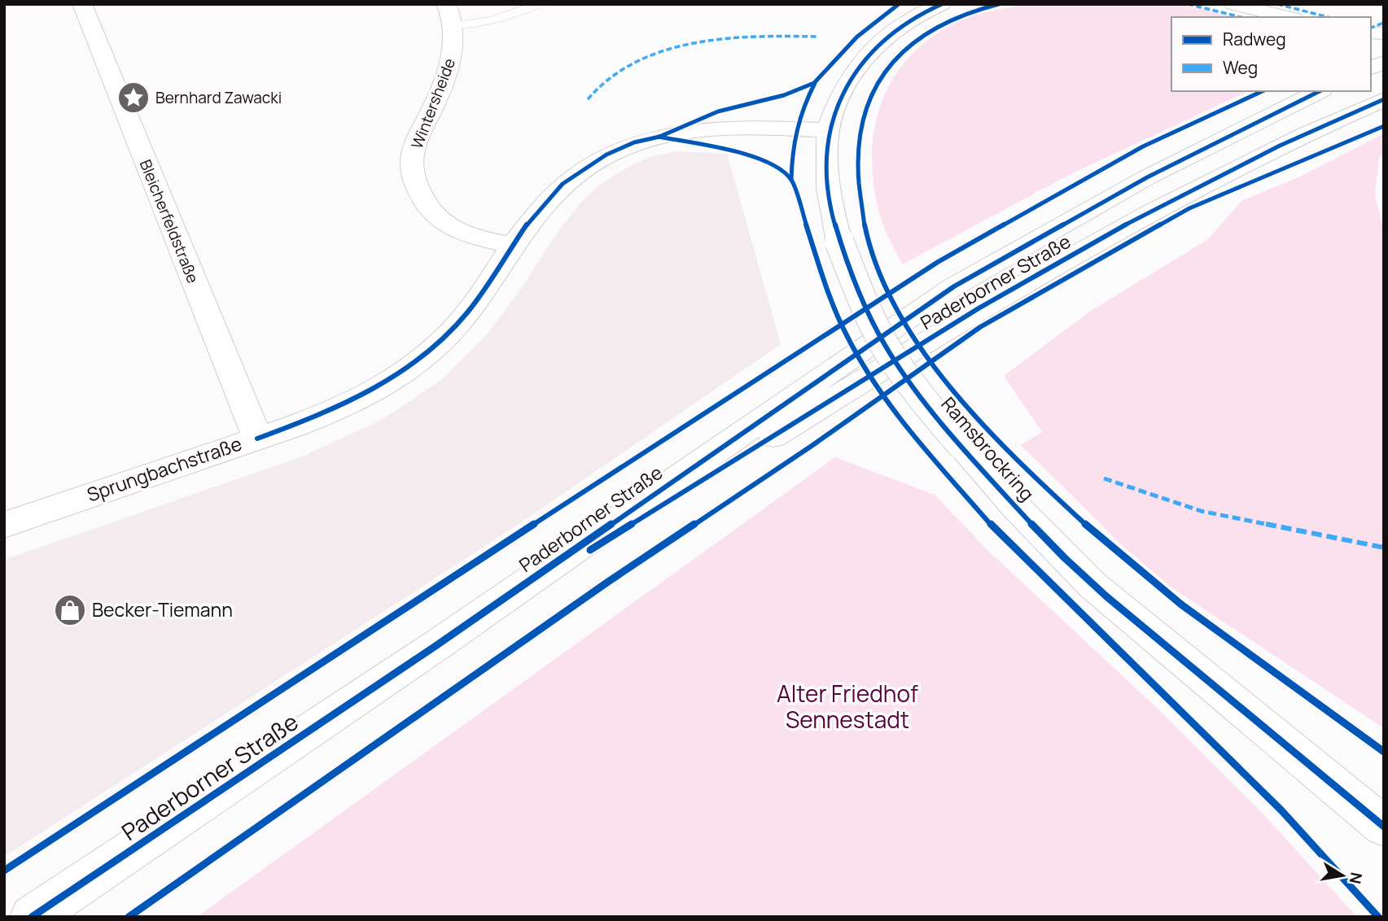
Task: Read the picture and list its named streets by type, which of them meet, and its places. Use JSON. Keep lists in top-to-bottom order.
{
  "streets": {
    "street": [
      "Wintersheide",
      "Bleicherfeldstraße",
      "Paderborner Straße",
      "Ramsbrockring",
      "Sprungbachstraße"
    ]
  },
  "crossings": [
    ["Wintersheide", "Sprungbachstraße"],
    ["Bleicherfeldstraße", "Sprungbachstraße"],
    ["Ramsbrockring", "Sprungbachstraße"]
  ],
  "parks": ["Alter Friedhof Sennestadt"],
  "places": {
    "place": ["Bernhard Zawacki"],
    "shop": ["Becker-Tiemann"]
  },
  "legend": ["Radweg", "Weg"],
  "north": "right"
}
